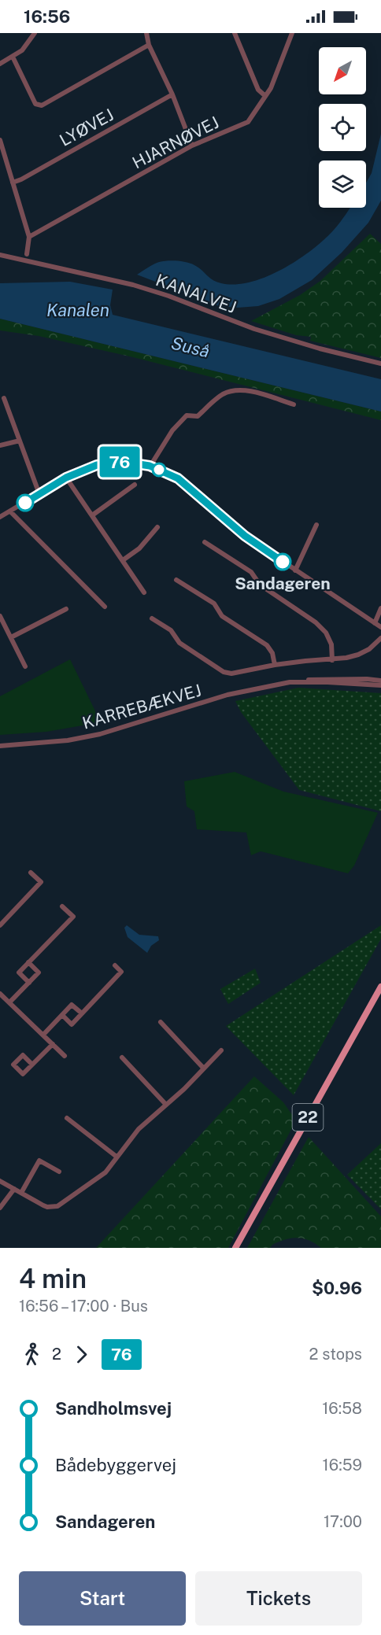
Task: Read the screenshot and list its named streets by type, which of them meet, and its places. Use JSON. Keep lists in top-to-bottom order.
{
  "streets": {
    "main road": ["22"],
    "street": [
      "LYØVEJ",
      "HJARNØVEJ",
      "KANALVEJ",
      "KARREBÆKVEJ"
    ]
  },
  "water": ["Kanalen", "Suså"],
  "places": ["Sandageren"],
  "lines": ["bus line 76"],
  "north": "bottom left",
  "page": {
    "status": "16:56",
    "on_map": "76",
    "heading": ["4 min", "16:56 – 17:00 · Bus", "$0.96"],
    "legs": ["2", "76", "2 stops"],
    "list": [
      {
        "name": "Sandholmsvej",
        "value": "16:58"
      },
      {
        "name": "Bådebyggervej",
        "value": "16:59"
      },
      {
        "name": "Sandageren",
        "value": "17:00"
      }
    ],
    "buttons": ["Start", "Tickets"]
  }
}
